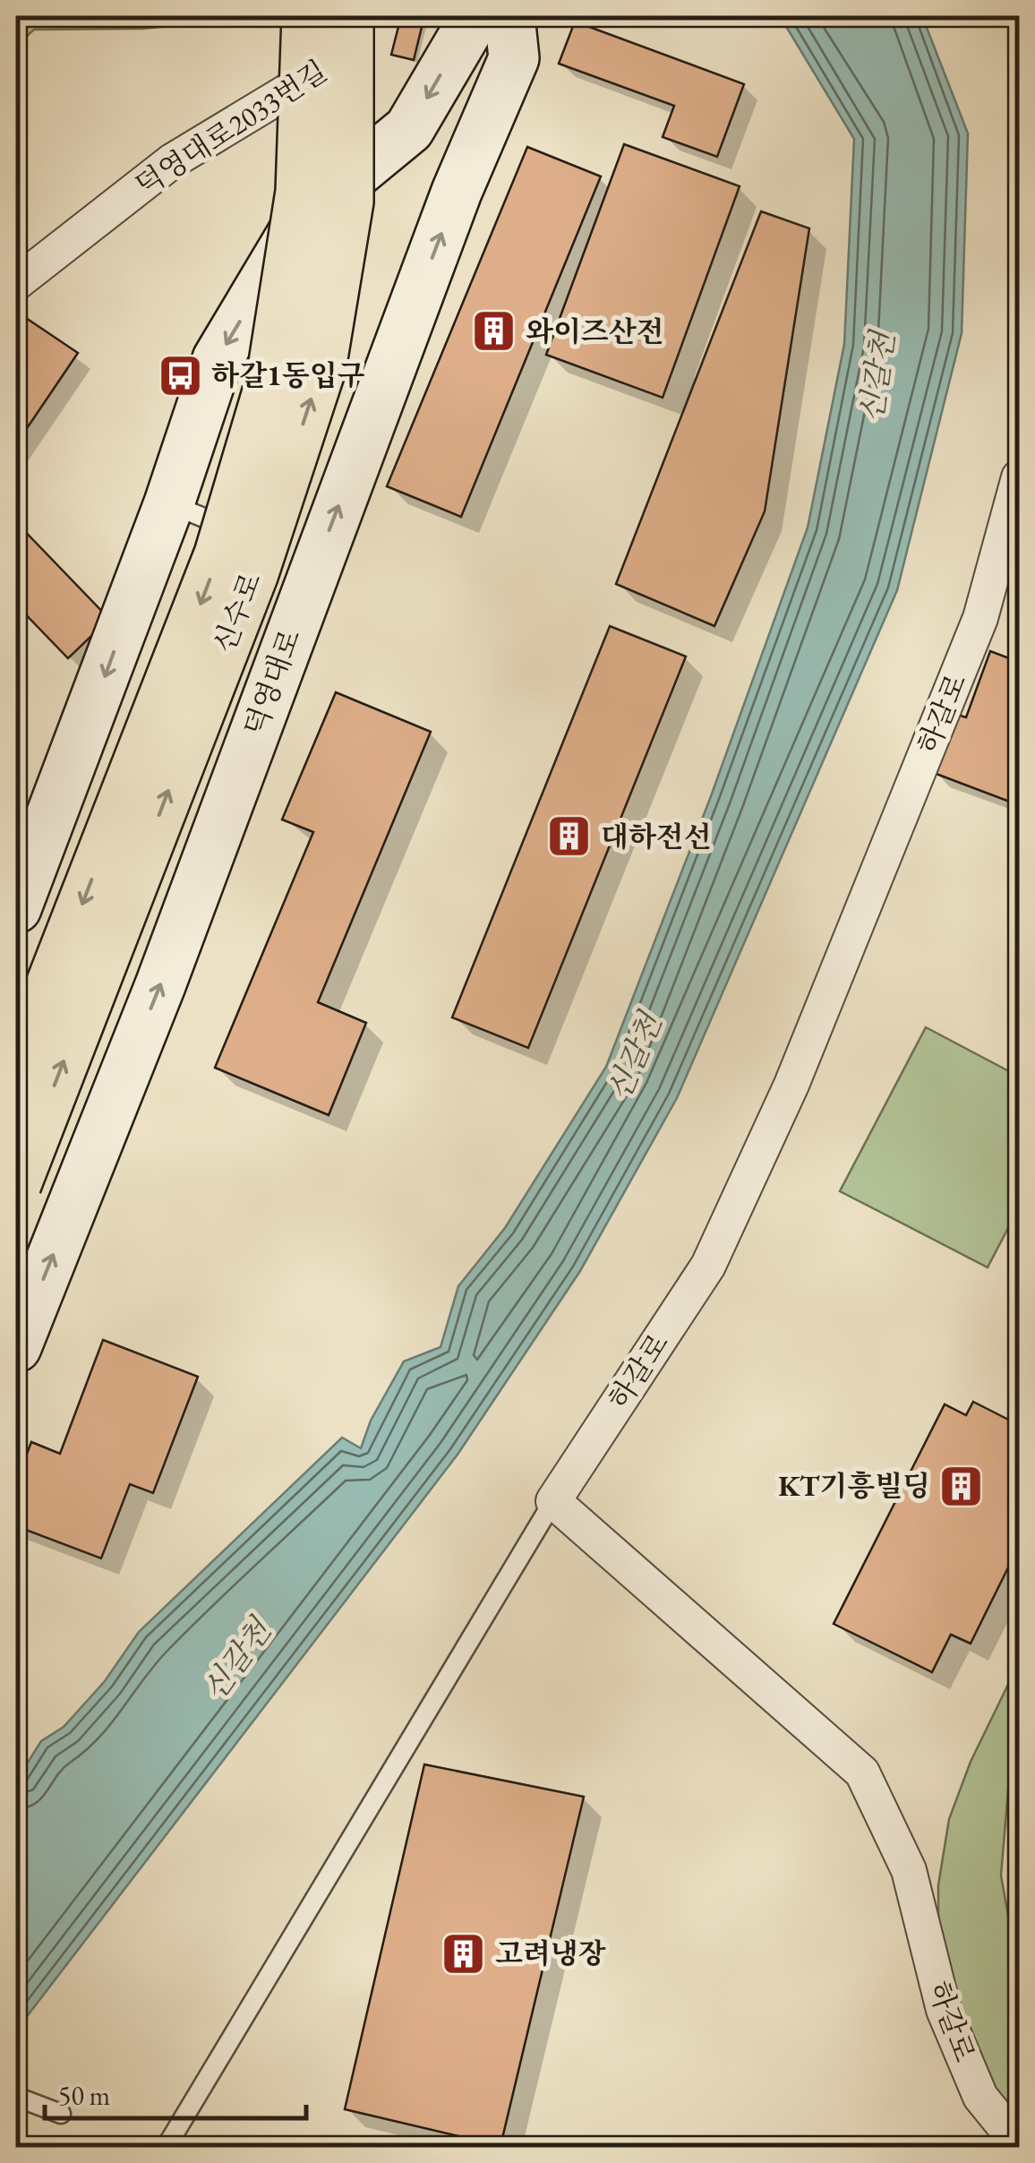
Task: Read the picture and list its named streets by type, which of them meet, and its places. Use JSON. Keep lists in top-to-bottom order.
{
  "streets": {
    "main road": ["신수로"],
    "street": ["덕영대로2033번길", "덕영대로", "하갈로"]
  },
  "crossings": [
    ["덕영대로2033번길", "신수로"]
  ],
  "water": ["신갈천"],
  "places": {
    "building": [
      "와이즈산전",
      "대하전선",
      "KT기흥빌딩",
      "고려냉장"
    ],
    "bus stop": ["하갈1동입구"]
  },
  "scale_bar": "50 m"
}
